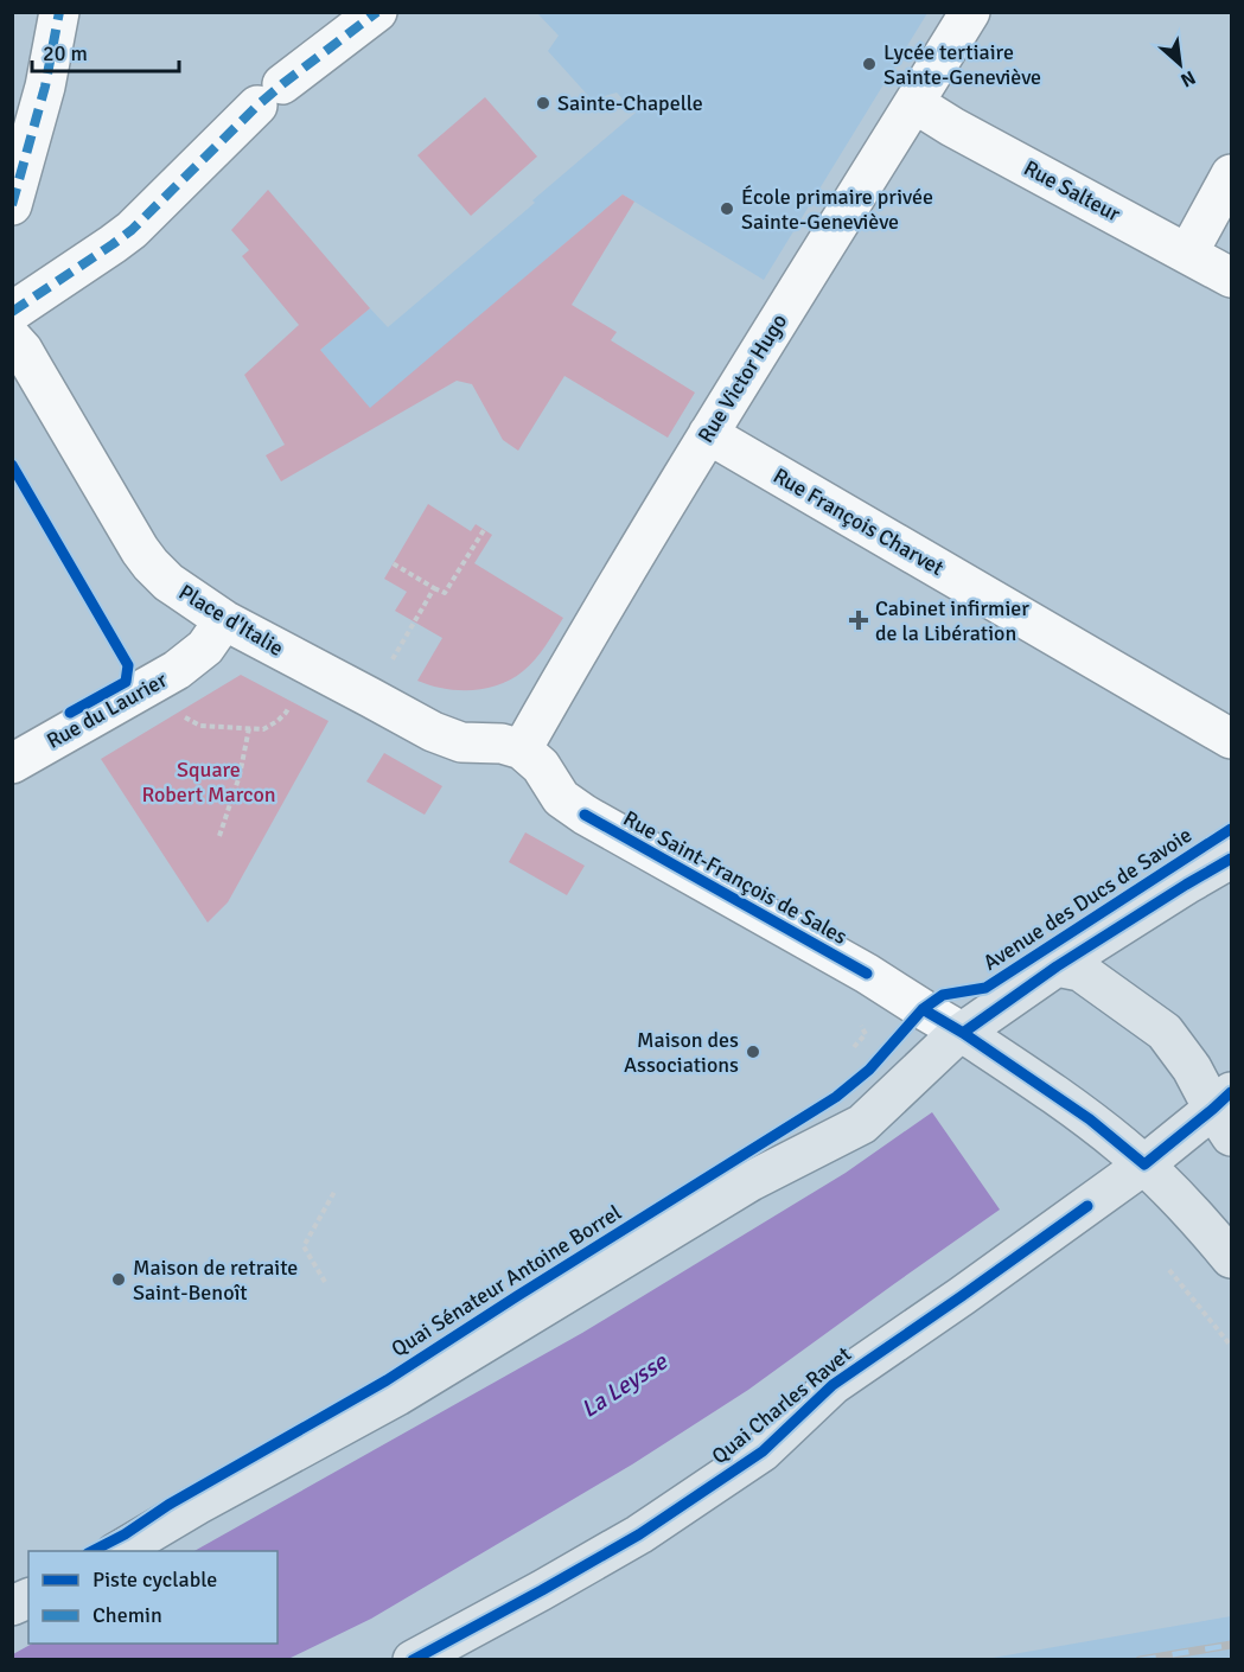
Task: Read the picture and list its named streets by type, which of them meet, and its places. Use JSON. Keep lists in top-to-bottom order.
{
  "streets": {
    "main road": ["Avenue des Ducs de Savoie", "Quai Sénateur Antoine Borrel", "Quai Charles Ravet"],
    "street": [
      "Rue Salteur",
      "Rue Victor Hugo",
      "Rue François Charvet",
      "Place d'Italie",
      "Rue du Laurier",
      "Rue Saint-François de Sales"
    ]
  },
  "crossings": [
    ["Rue Salteur", "Rue Victor Hugo"],
    ["Rue Victor Hugo", "Rue François Charvet"],
    ["Rue Victor Hugo", "Place d'Italie"],
    ["Rue Victor Hugo", "Rue Saint-François de Sales"],
    ["Place d'Italie", "Rue du Laurier"],
    ["Place d'Italie", "Rue Saint-François de Sales"],
    ["Rue Saint-François de Sales", "Avenue des Ducs de Savoie"],
    ["Rue Saint-François de Sales", "Quai Sénateur Antoine Borrel"],
    ["Avenue des Ducs de Savoie", "Quai Sénateur Antoine Borrel"]
  ],
  "water": ["La Leysse"],
  "parks": ["Square Robert Marcon"],
  "places": {
    "other": [
      "Lycée tertiaire Sainte-Geneviève",
      "Sainte-Chapelle",
      "École primaire privée Sainte-Geneviève",
      "Maison des Associations",
      "Maison de retraite Saint-Benoît"
    ],
    "health": ["Cabinet infirmier de la Libération"]
  },
  "legend": ["Piste cyclable", "Chemin"],
  "scale_bar": "20 m",
  "north": "bottom right"
}
